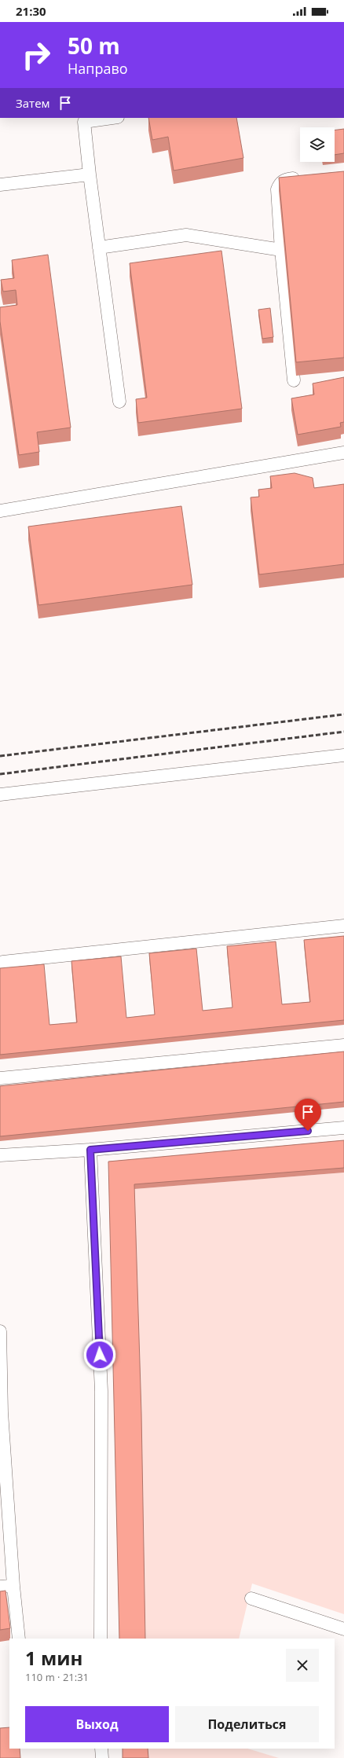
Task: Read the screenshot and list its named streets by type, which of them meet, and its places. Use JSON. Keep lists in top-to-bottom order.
{
  "page": {
    "status": "21:30",
    "turn": ["50 m", "Направо"],
    "then": "Затем",
    "heading": ["1 мин", "110 m · 21:31"],
    "buttons": ["Выход", "Поделиться"]
  }
}
